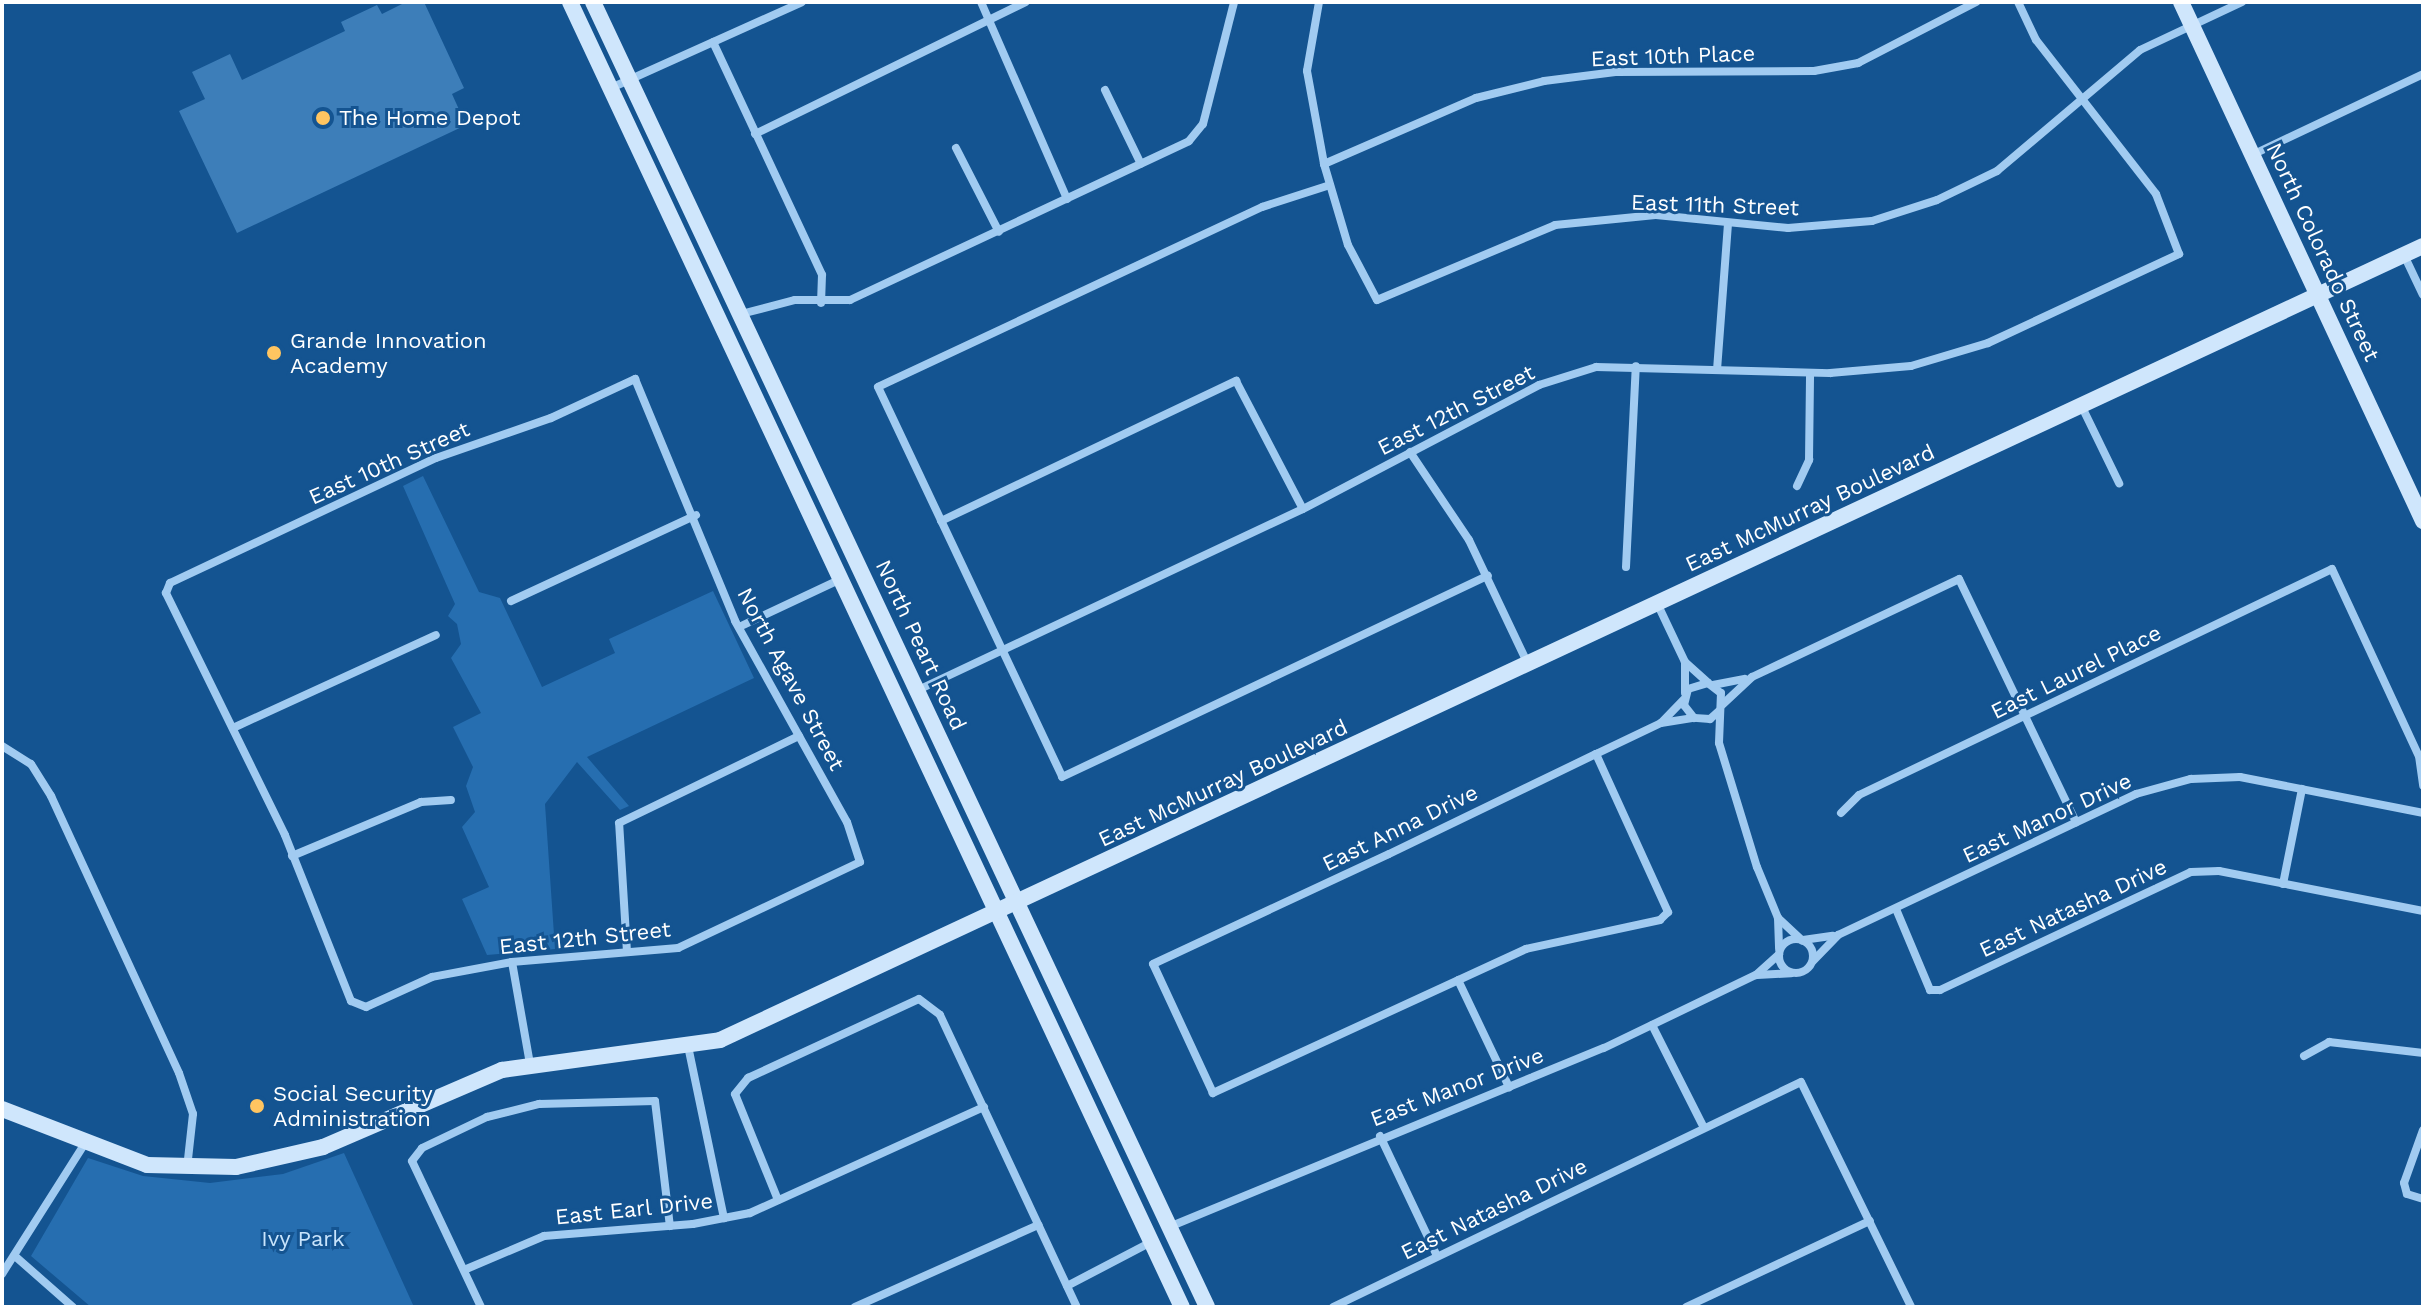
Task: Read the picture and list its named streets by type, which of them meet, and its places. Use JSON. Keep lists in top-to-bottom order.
{
  "streets": {
    "street": [
      "East 10th Place",
      "East 11th Street",
      "North Colorado Street",
      "East 12th Street",
      "East 10th Street",
      "East McMurray Boulevard",
      "North Peart Road",
      "East Laurel Place",
      "North Agave Street",
      "East Manor Drive",
      "East Anna Drive",
      "East Natasha Drive",
      "East Earl Drive"
    ]
  },
  "crossings": [
    ["East 11th Street", "North Colorado Street"],
    ["East 11th Street", "East 12th Street"],
    ["North Colorado Street", "East McMurray Boulevard"],
    ["East 12th Street", "North Peart Road"],
    ["East 12th Street", "North Agave Street"],
    ["East 10th Street", "North Agave Street"],
    ["East McMurray Boulevard", "North Peart Road"],
    ["North Peart Road", "East Manor Drive"],
    ["East Manor Drive", "East Natasha Drive"]
  ],
  "parks": ["Ivy Park"],
  "places": ["The Home Depot", "Grande Innovation Academy", "Social Security Administration"]
}
